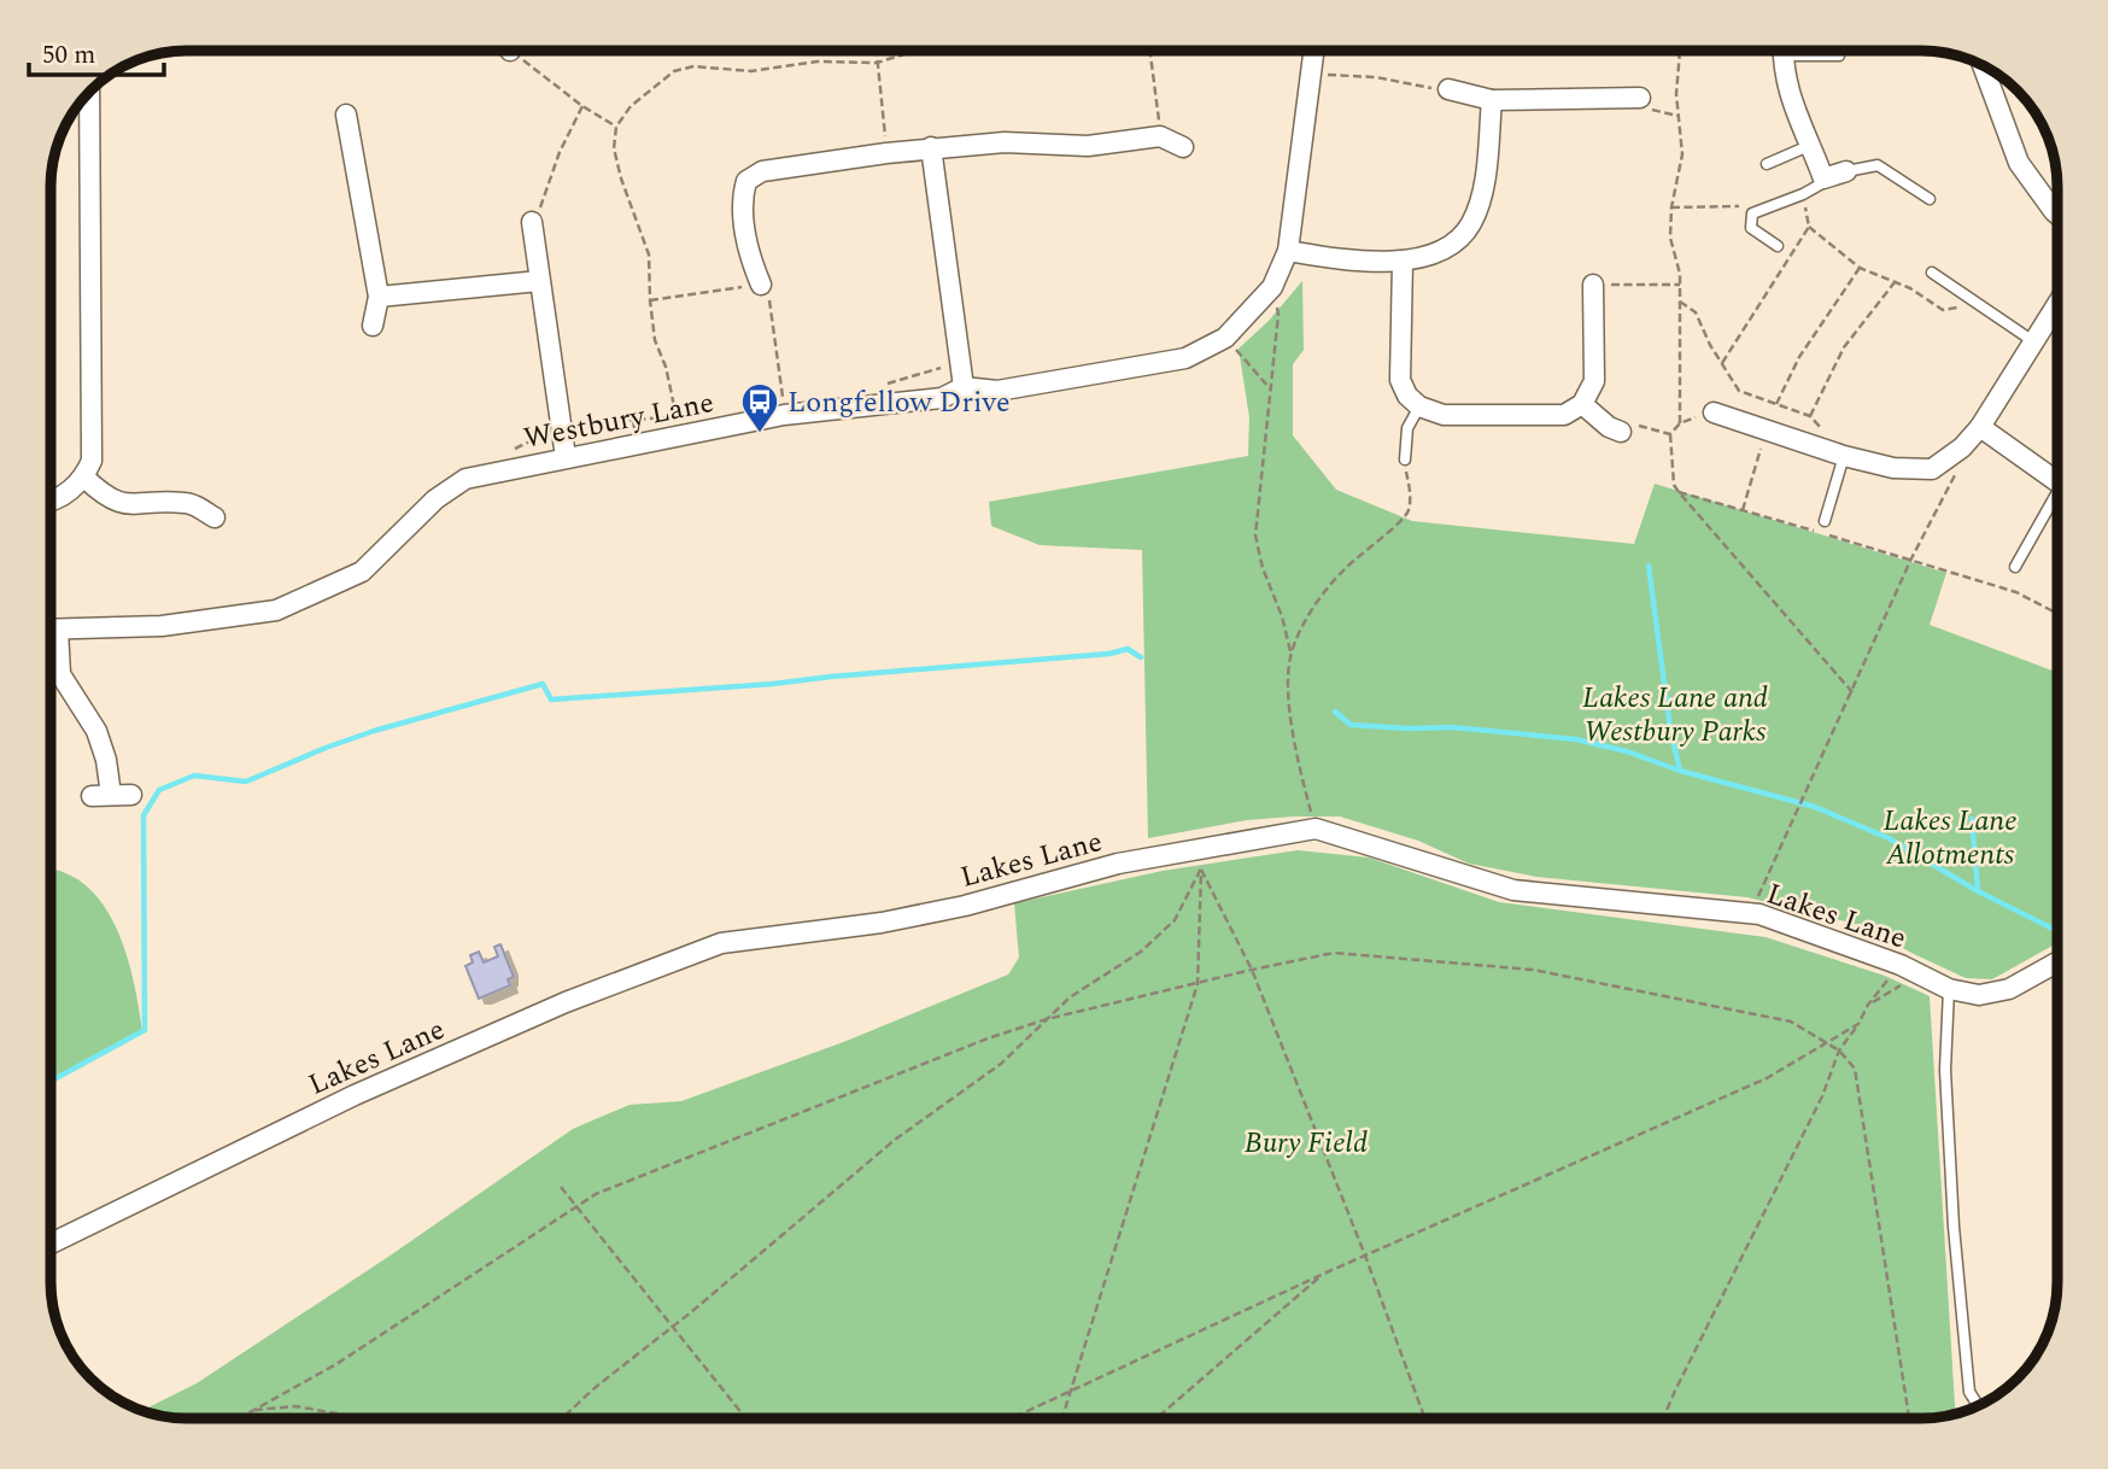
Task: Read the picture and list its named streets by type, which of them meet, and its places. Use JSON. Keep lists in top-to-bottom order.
{
  "streets": {
    "street": ["Westbury Lane", "Lakes Lane"]
  },
  "parks": ["Lakes Lane and Westbury Parks", "Lakes Lane Allotments", "Bury Field"],
  "places": {
    "bus stop": ["Longfellow Drive"]
  },
  "scale_bar": "50 m"
}
